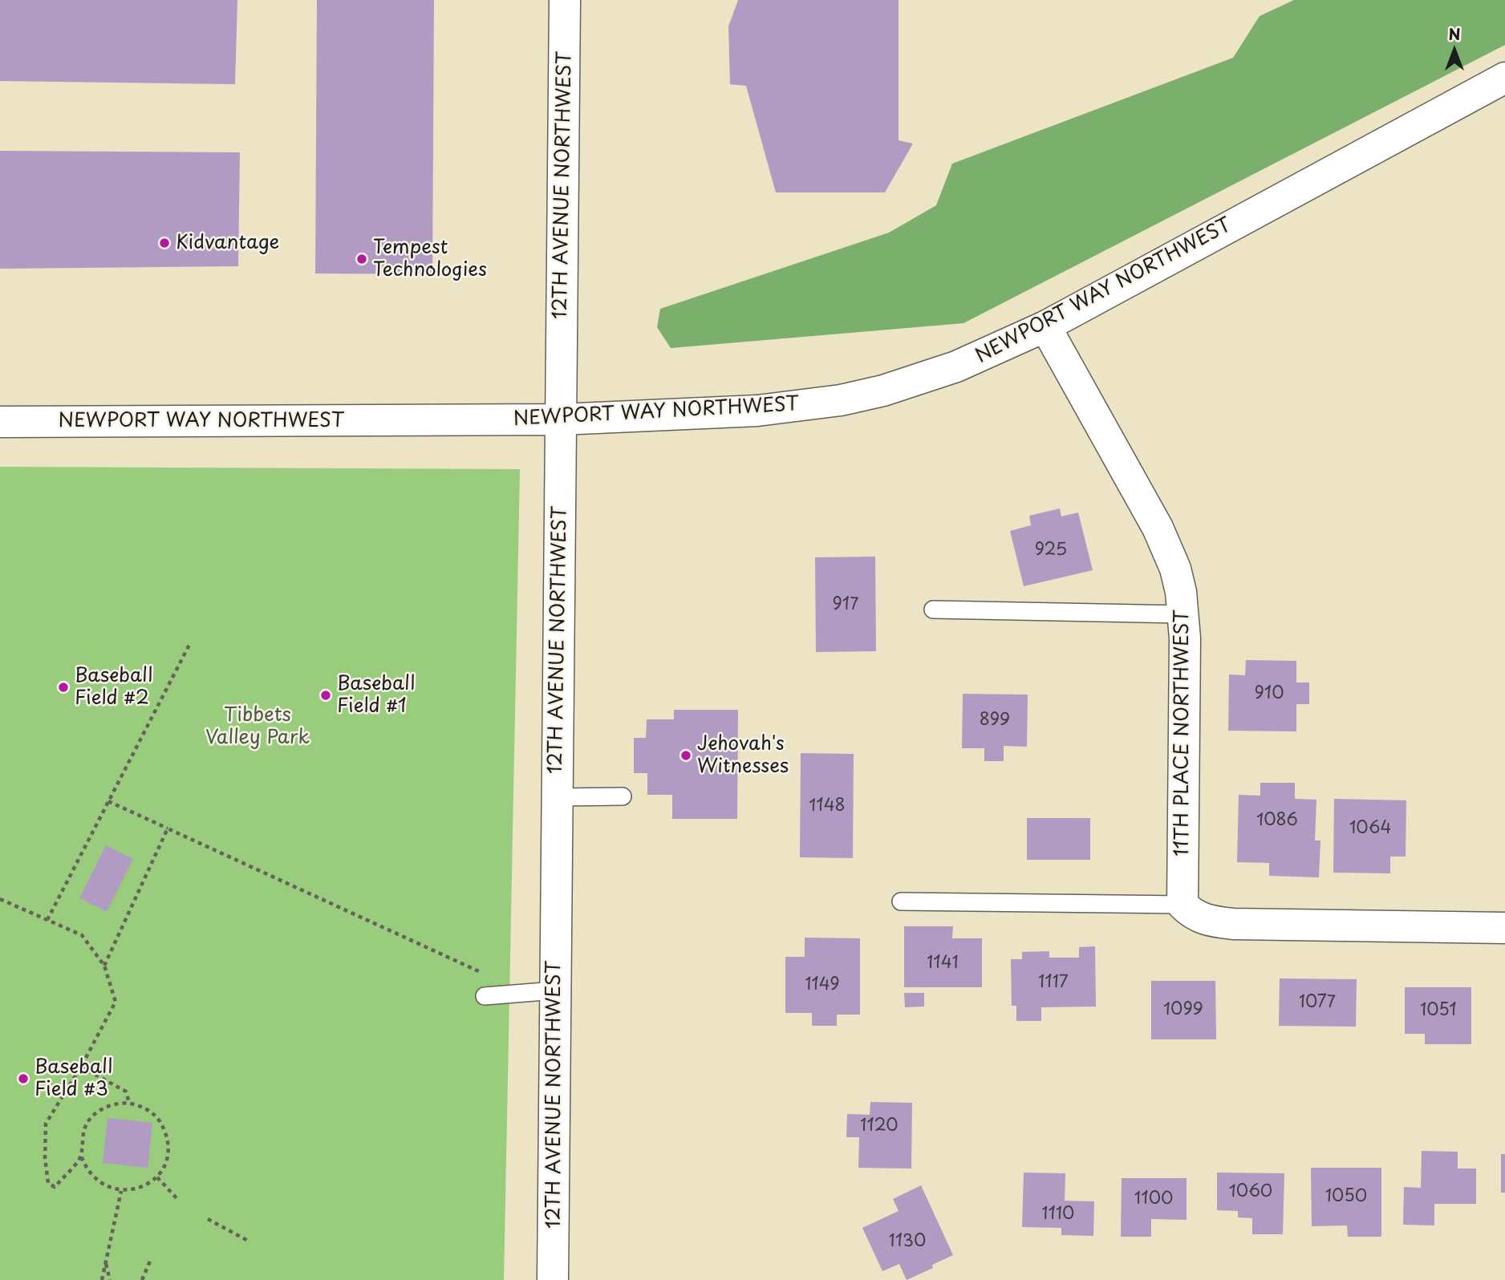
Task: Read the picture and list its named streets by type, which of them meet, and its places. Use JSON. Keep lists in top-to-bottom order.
{
  "streets": {
    "street": ["12TH AVENUE NORTHWEST", "NEWPORT WAY NORTHWEST", "11TH PLACE NORTHWEST"]
  },
  "crossings": [
    ["12TH AVENUE NORTHWEST", "NEWPORT WAY NORTHWEST"],
    ["NEWPORT WAY NORTHWEST", "11TH PLACE NORTHWEST"]
  ],
  "parks": ["Tibbets Valley Park"],
  "places": [
    "Kidvantage",
    "Tempest Technologies",
    "Baseball Field #2",
    "Baseball Field #1",
    "Jehovah's Witnesses",
    "Baseball Field #3"
  ],
  "house_numbers": [
    "925",
    "917",
    "910",
    "899",
    "1148",
    "1086",
    "1064",
    "1141",
    "1117",
    "1149",
    "1077",
    "1099",
    "1051",
    "1120",
    "1060",
    "1050",
    "1100",
    "1110",
    "1130"
  ],
  "north": "top"
}
